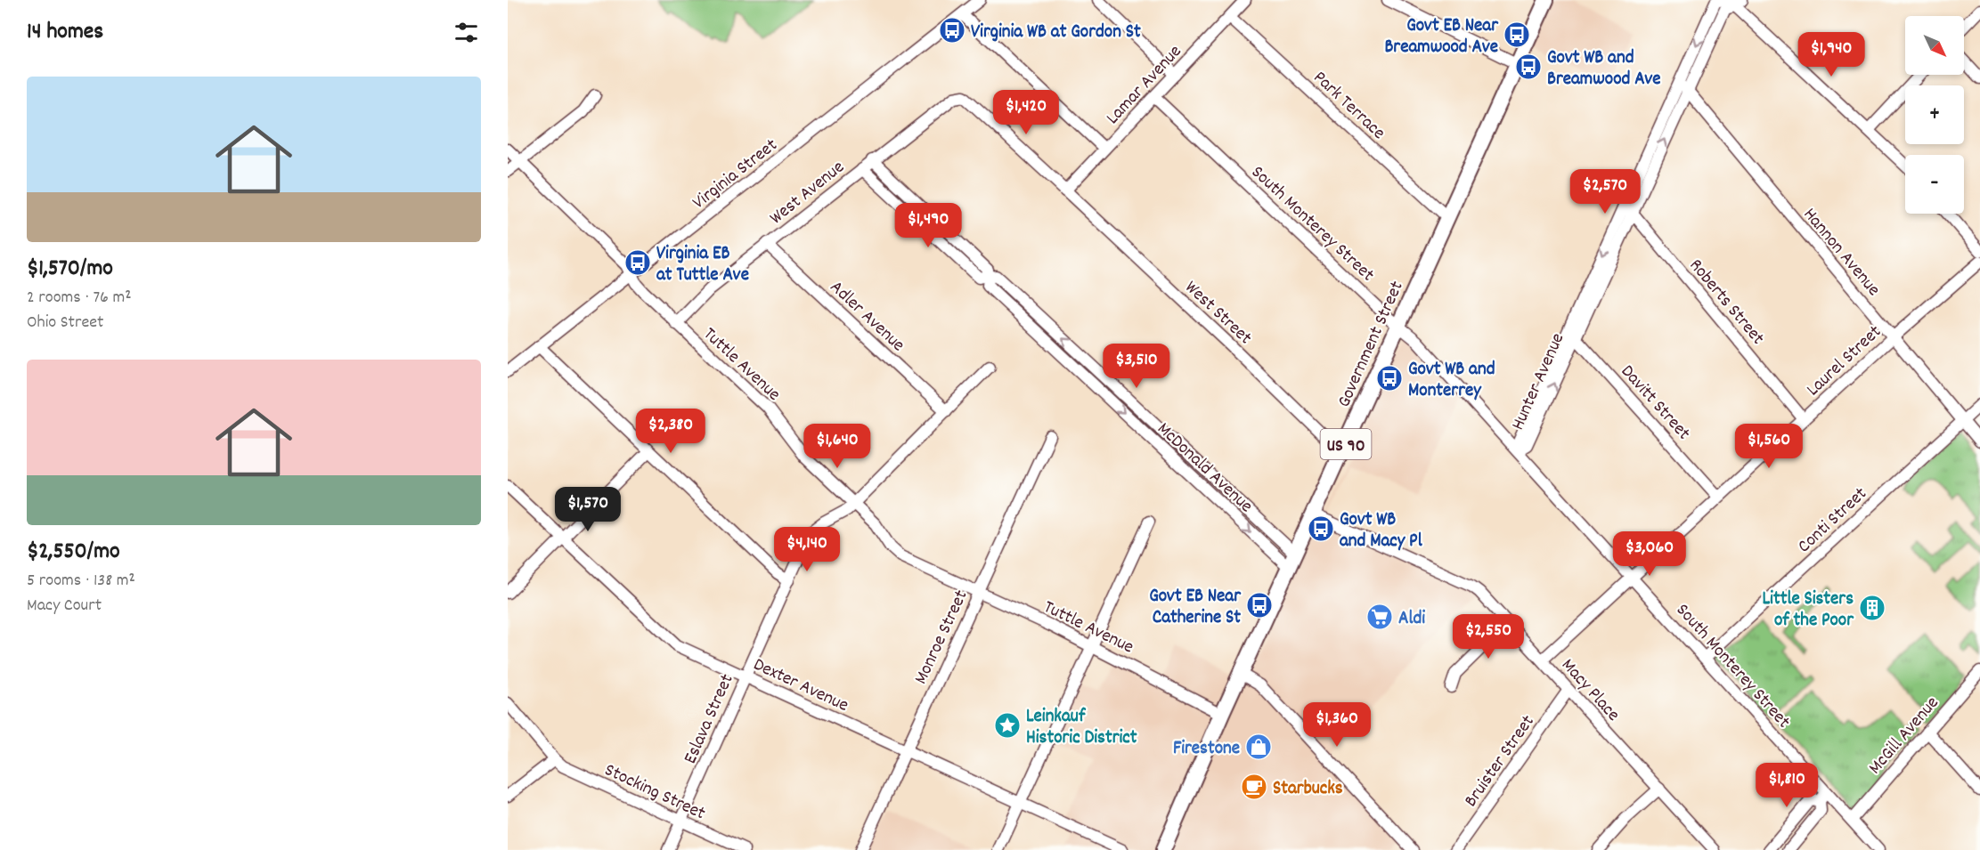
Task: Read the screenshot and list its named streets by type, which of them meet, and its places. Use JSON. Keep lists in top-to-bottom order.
{
  "streets": {
    "main road": ["Government Street", "US 90"],
    "street": [
      "Lamar Avenue",
      "Park Terrace",
      "Virginia Street",
      "West Avenue",
      "South Monterey Street",
      "Hannon Avenue",
      "Roberts Street",
      "West Street",
      "Adler Avenue",
      "Laurel Street",
      "Tuttle Avenue",
      "Hunter Avenue",
      "Davitt Street",
      "McDonald Avenue",
      "Conti Street",
      "Monroe Street",
      "Dexter Avenue",
      "Macy Place",
      "Eslava Street",
      "McGill Avenue",
      "Bruister Street",
      "Stocking Street"
    ]
  },
  "crossings": [
    ["Lamar Avenue", "Park Terrace"],
    ["Lamar Avenue", "South Monterey Street"],
    ["Lamar Avenue", "West Street"],
    ["Park Terrace", "Government Street"],
    ["Virginia Street", "Tuttle Avenue"],
    ["West Avenue", "West Street"],
    ["West Avenue", "Adler Avenue"],
    ["West Avenue", "Tuttle Avenue"],
    ["South Monterey Street", "Government Street"],
    ["South Monterey Street", "Laurel Street"],
    ["South Monterey Street", "Hunter Avenue"],
    ["South Monterey Street", "Conti Street"],
    ["South Monterey Street", "McGill Avenue"],
    ["Hannon Avenue", "Laurel Street"],
    ["Hannon Avenue", "Hunter Avenue"],
    ["Hannon Avenue", "Conti Street"],
    ["Roberts Street", "Laurel Street"],
    ["Roberts Street", "Hunter Avenue"],
    ["West Street", "Government Street"],
    ["Adler Avenue", "Eslava Street"],
    ["Government Street", "Tuttle Avenue"],
    ["Government Street", "McDonald Avenue"],
    ["Government Street", "Macy Place"],
    ["Laurel Street", "Davitt Street"],
    ["Laurel Street", "Macy Place"],
    ["Tuttle Avenue", "Monroe Street"],
    ["Tuttle Avenue", "Eslava Street"],
    ["Hunter Avenue", "Davitt Street"],
    ["Monroe Street", "Dexter Avenue"],
    ["Dexter Avenue", "Eslava Street"],
    ["Macy Place", "Bruister Street"],
    ["Eslava Street", "Stocking Street"]
  ],
  "places": {
    "bus stop": [
      "Virginia WB at Gordon St",
      "Govt EB Near Breamwood Ave",
      "Govt WB and Breamwood Ave",
      "Virginia EB at Tuttle Ave",
      "Govt WB and Monterrey",
      "Govt WB and Macy Pl",
      "Govt EB Near Catherine St"
    ],
    "building": ["Little Sisters of the Poor"],
    "supermarket": ["Aldi"],
    "place": ["Leinkauf Historic District"],
    "shop": ["Firestone"],
    "cafe": ["Starbucks"]
  },
  "north": "bottom right",
  "page": {
    "heading": "14 homes",
    "map_buttons": ["+", "−"],
    "price": [
      "$1,940",
      "$1,420",
      "$2,570",
      "$1,490",
      "$3,510",
      "$2,380",
      "$1,640",
      "$1,560",
      "$1,570",
      "$4,140",
      "$3,060",
      "$2,550",
      "$1,360",
      "$1,810"
    ],
    "list": [
      {
        "name": "$1,570/mo",
        "note": "2 rooms · 76 m² · Ohio Street"
      },
      {
        "name": "$2,550/mo",
        "note": "5 rooms · 138 m² · Macy Court"
      }
    ]
  }
}
